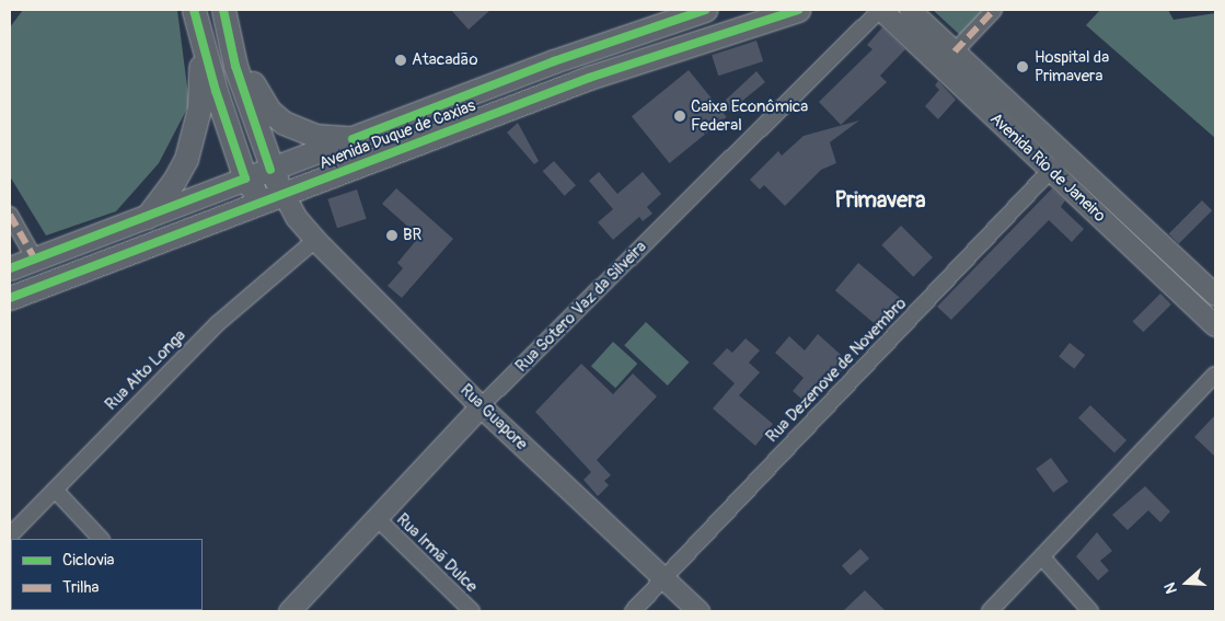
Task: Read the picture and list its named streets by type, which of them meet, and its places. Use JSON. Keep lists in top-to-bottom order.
{
  "streets": {
    "main road": ["Avenida Duque de Caxias"],
    "street": [
      "Avenida Rio de Janeiro",
      "Rua Sotero Vaz da Silveira",
      "Rua Alto Longa",
      "Rua Dezenove de Novembro",
      "Rua Guapore",
      "Rua Irmã Dulce"
    ]
  },
  "crossings": [
    ["Avenida Duque de Caxias", "Rua Guapore"],
    ["Avenida Rio de Janeiro", "Rua Sotero Vaz da Silveira"],
    ["Avenida Rio de Janeiro", "Rua Dezenove de Novembro"],
    ["Rua Sotero Vaz da Silveira", "Rua Guapore"],
    ["Rua Sotero Vaz da Silveira", "Rua Irmã Dulce"],
    ["Rua Alto Longa", "Rua Guapore"],
    ["Rua Dezenove de Novembro", "Rua Guapore"]
  ],
  "districts": ["Primavera"],
  "places": [
    "Atacadão",
    "Hospital da Primavera",
    "Caixa Econômica Federal",
    "BR"
  ],
  "legend": ["Ciclovia", "Trilha"],
  "north": "left"
}
